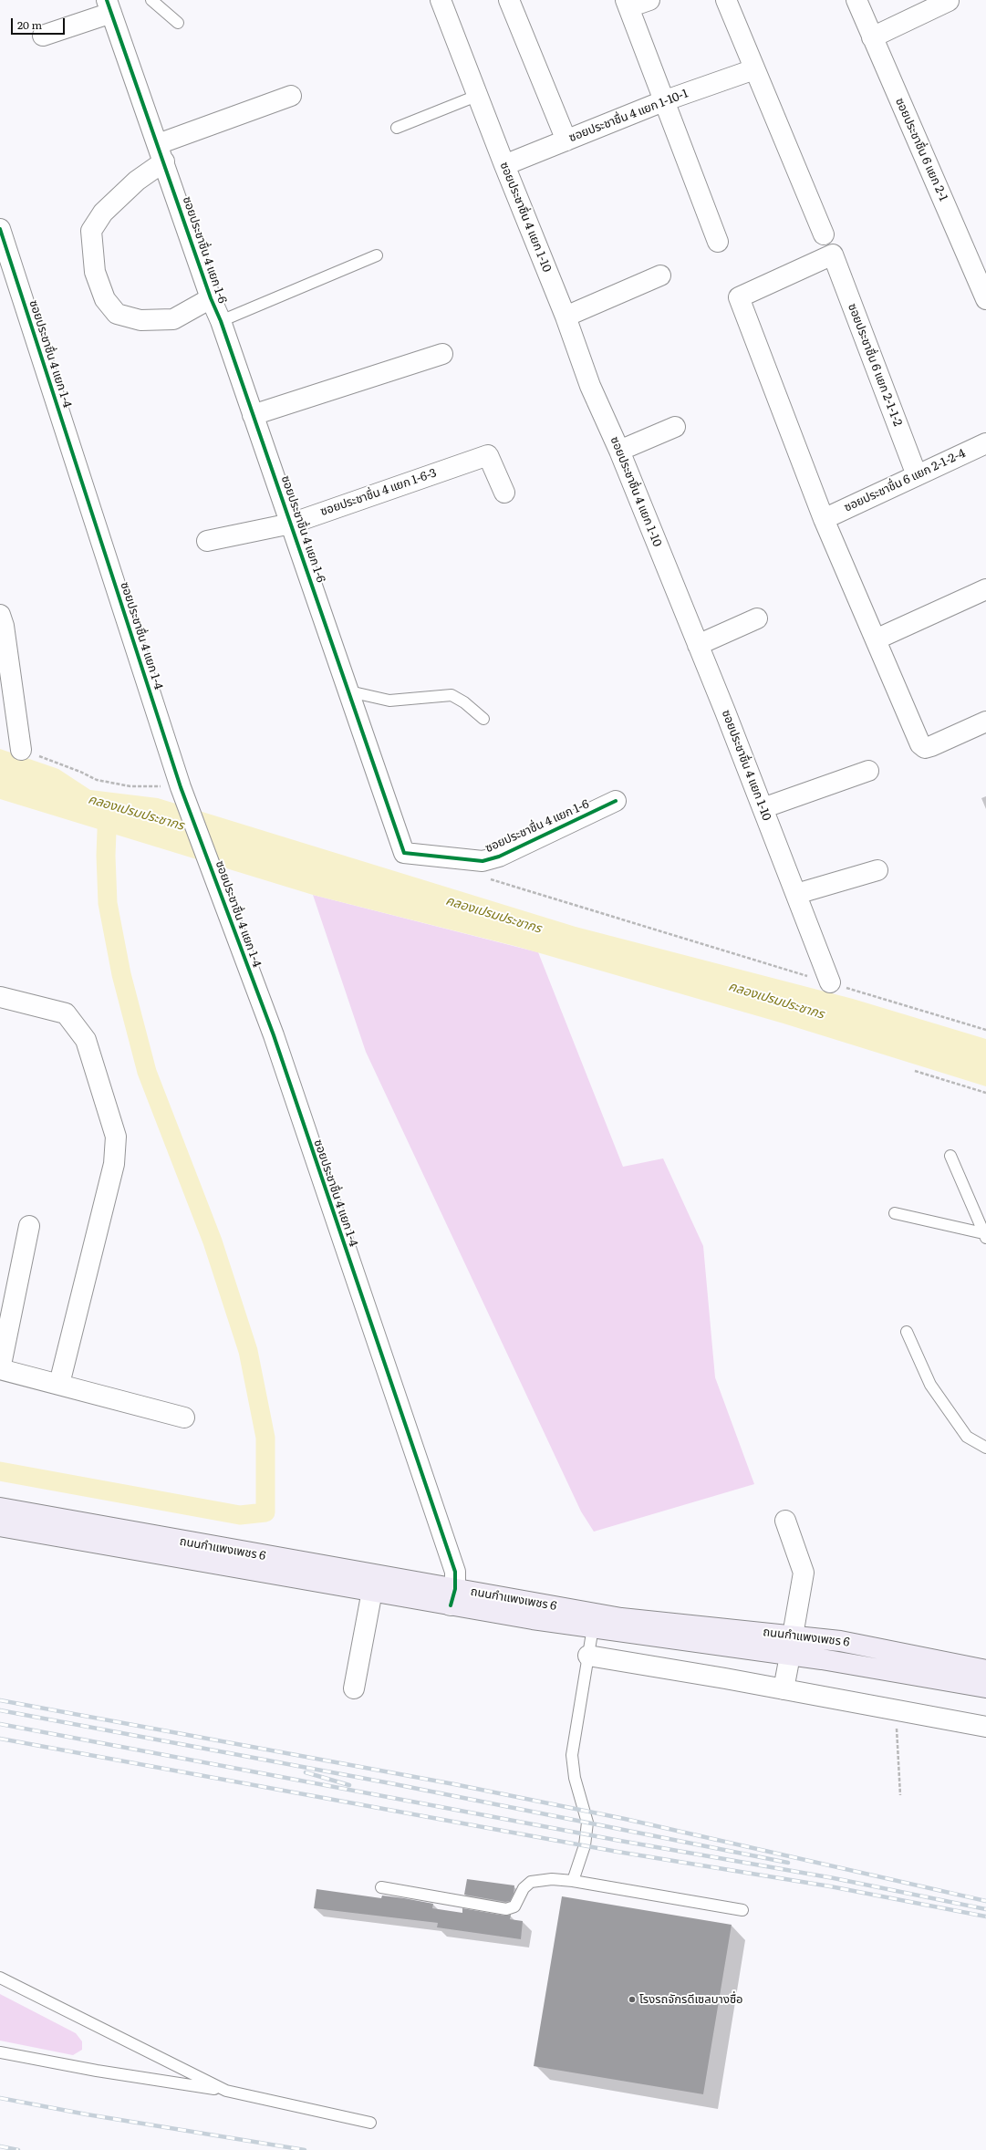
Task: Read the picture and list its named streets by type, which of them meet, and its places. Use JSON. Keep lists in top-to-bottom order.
{
  "streets": {
    "street": [
      "ซอยประชาชื่น 4 แยก 1-10-1",
      "ซอยประชาชื่น 6 แยก 2-1",
      "ซอยประชาชื่น 4 แยก 1-10",
      "ซอยประชาชื่น 4 แยก 1-6",
      "ซอยประชาชื่น 4 แยก 1-4",
      "ซอยประชาชื่น 6 แยก 2-1-1-2",
      "ซอยประชาชื่น 6 แยก 2-1-2-4",
      "ซอยประชาชื่น 4 แยก 1-6-3",
      "ถนนกำแพงเพชร 6"
    ]
  },
  "crossings": [
    ["ซอยประชาชื่น 4 แยก 1-10-1", "ซอยประชาชื่น 4 แยก 1-10"],
    ["ซอยประชาชื่น 4 แยก 1-6", "ซอยประชาชื่น 4 แยก 1-6-3"],
    ["ซอยประชาชื่น 4 แยก 1-4", "ถนนกำแพงเพชร 6"],
    ["ซอยประชาชื่น 6 แยก 2-1-1-2", "ซอยประชาชื่น 6 แยก 2-1-2-4"]
  ],
  "water": ["คลองเปรมประชากร"],
  "places": ["โรงรถจักรดีเซลบางซื่อ"],
  "scale_bar": "20 m"
}
